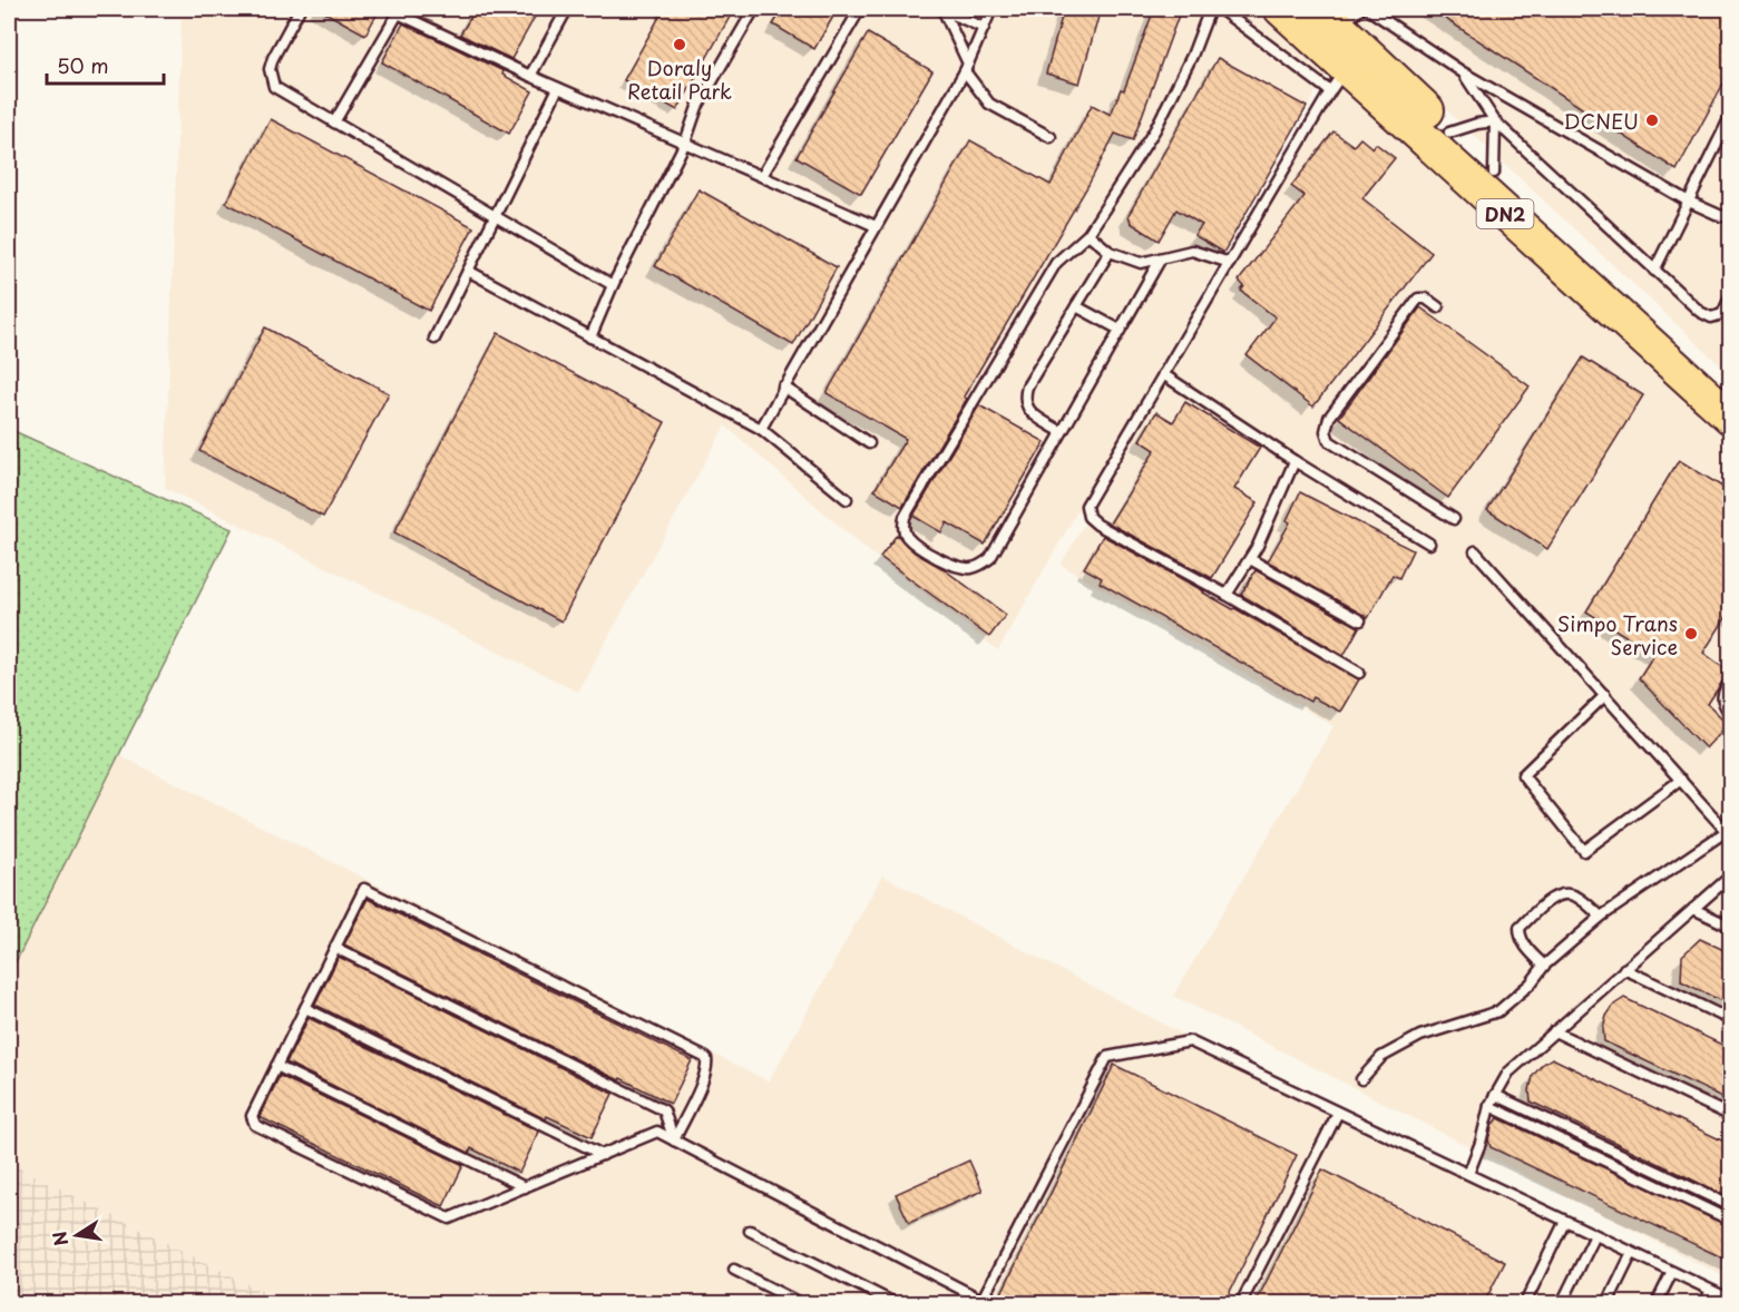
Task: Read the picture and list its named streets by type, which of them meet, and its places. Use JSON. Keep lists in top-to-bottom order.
{
  "streets": {
    "highway": ["DN2"]
  },
  "places": ["Doraly Retail Park", "DCNEU", "Simpo Trans Service"],
  "scale_bar": "50 m",
  "north": "left"
}
